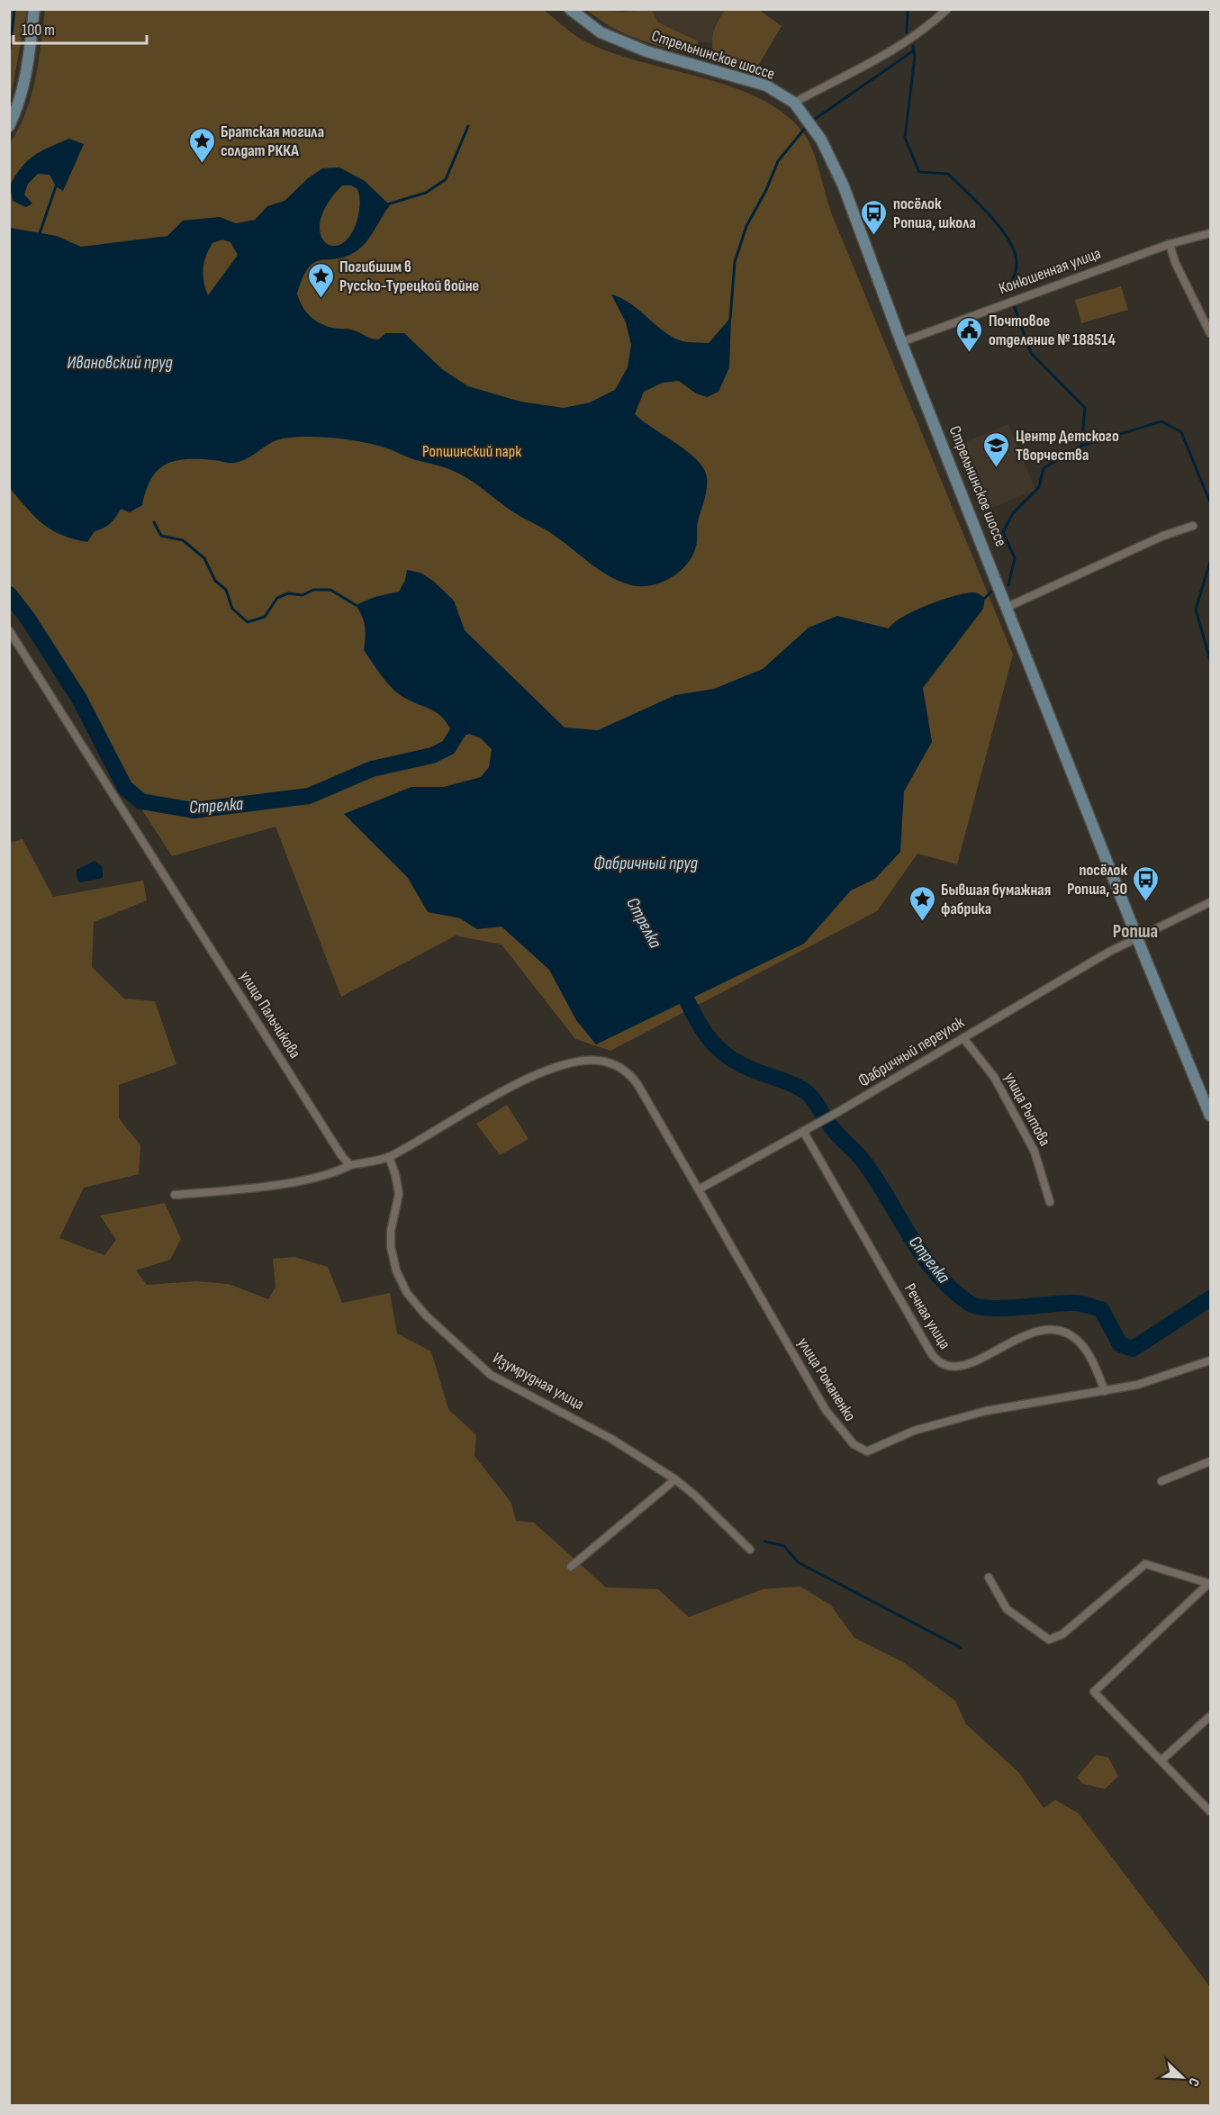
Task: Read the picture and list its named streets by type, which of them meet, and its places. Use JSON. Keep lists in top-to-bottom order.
{
  "streets": {
    "main road": ["Стрельнинское шоссе"],
    "street": [
      "Конюшенная улица",
      "улица Пальчикова",
      "Фабричный переулок",
      "улица Рытова",
      "Речная улица",
      "улица Романенко",
      "Изумрудная улица"
    ]
  },
  "crossings": [
    ["Стрельнинское шоссе", "Конюшенная улица"],
    ["Стрельнинское шоссе", "Фабричный переулок"],
    ["Фабричный переулок", "улица Рытова"],
    ["Фабричный переулок", "Речная улица"],
    ["Фабричный переулок", "улица Романенко"],
    ["Речная улица", "улица Романенко"],
    ["улица Романенко", "Изумрудная улица"]
  ],
  "districts": ["Ропша"],
  "water": ["Ивановский пруд", "Стрелка", "Фабричный пруд"],
  "parks": ["Ропшинский парк"],
  "places": {
    "place": ["Братская могила солдат РККА", "Погибшим в Русско-Турецкой войне", "Бывшая бумажная фабрика"],
    "bus stop": ["посёлок Ропша, школа", "посёлок Ропша, 30"],
    "public building": ["Почтовое отделение № 188514"],
    "school or university": ["Центр Детского Творчества"]
  },
  "scale_bar": "100 m",
  "north": "bottom right"
}
